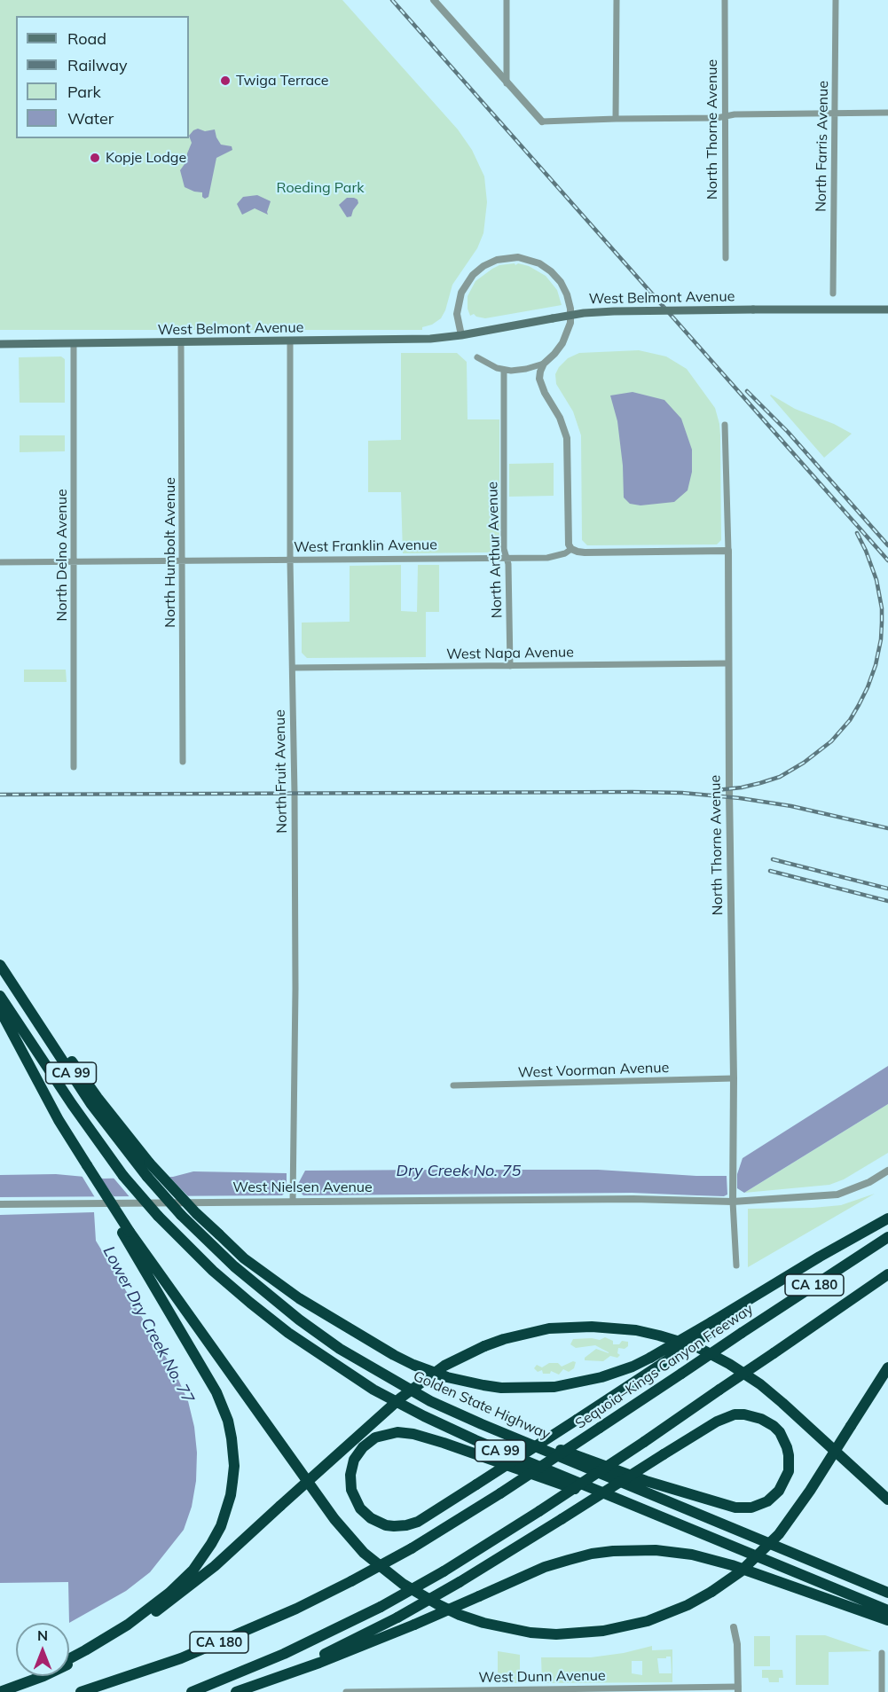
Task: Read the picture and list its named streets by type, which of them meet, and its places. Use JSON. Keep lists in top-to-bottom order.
{
  "streets": {
    "highway": [
      "CA 99",
      "CA 180",
      "Sequoia–Kings Canyon Freeway",
      "Golden State Highway"
    ],
    "main road": ["West Belmont Avenue"],
    "street": [
      "North Thorne Avenue",
      "North Farris Avenue",
      "West Franklin Avenue",
      "North Arthur Avenue",
      "North Humbolt Avenue",
      "North Delno Avenue",
      "West Napa Avenue",
      "North Fruit Avenue",
      "West Voorman Avenue",
      "West Nielsen Avenue",
      "West Dunn Avenue"
    ]
  },
  "crossings": [
    ["North Thorne Avenue", "West Franklin Avenue"],
    ["North Thorne Avenue", "West Napa Avenue"],
    ["North Thorne Avenue", "West Voorman Avenue"],
    ["North Thorne Avenue", "West Nielsen Avenue"],
    ["West Belmont Avenue", "North Humbolt Avenue"],
    ["West Belmont Avenue", "North Delno Avenue"],
    ["West Belmont Avenue", "North Fruit Avenue"],
    ["West Franklin Avenue", "North Arthur Avenue"],
    ["West Franklin Avenue", "North Humbolt Avenue"],
    ["West Franklin Avenue", "North Delno Avenue"],
    ["West Franklin Avenue", "North Fruit Avenue"],
    ["North Arthur Avenue", "West Napa Avenue"],
    ["West Napa Avenue", "North Fruit Avenue"],
    ["North Fruit Avenue", "West Nielsen Avenue"]
  ],
  "water": ["Dry Creek No. 75", "Lower Dry Creek No. 77"],
  "parks": ["Roeding Park"],
  "places": ["Twiga Terrace", "Kopje Lodge"],
  "legend": [
    "Road",
    "Railway",
    "Park",
    "Water"
  ],
  "north": "top"
}
